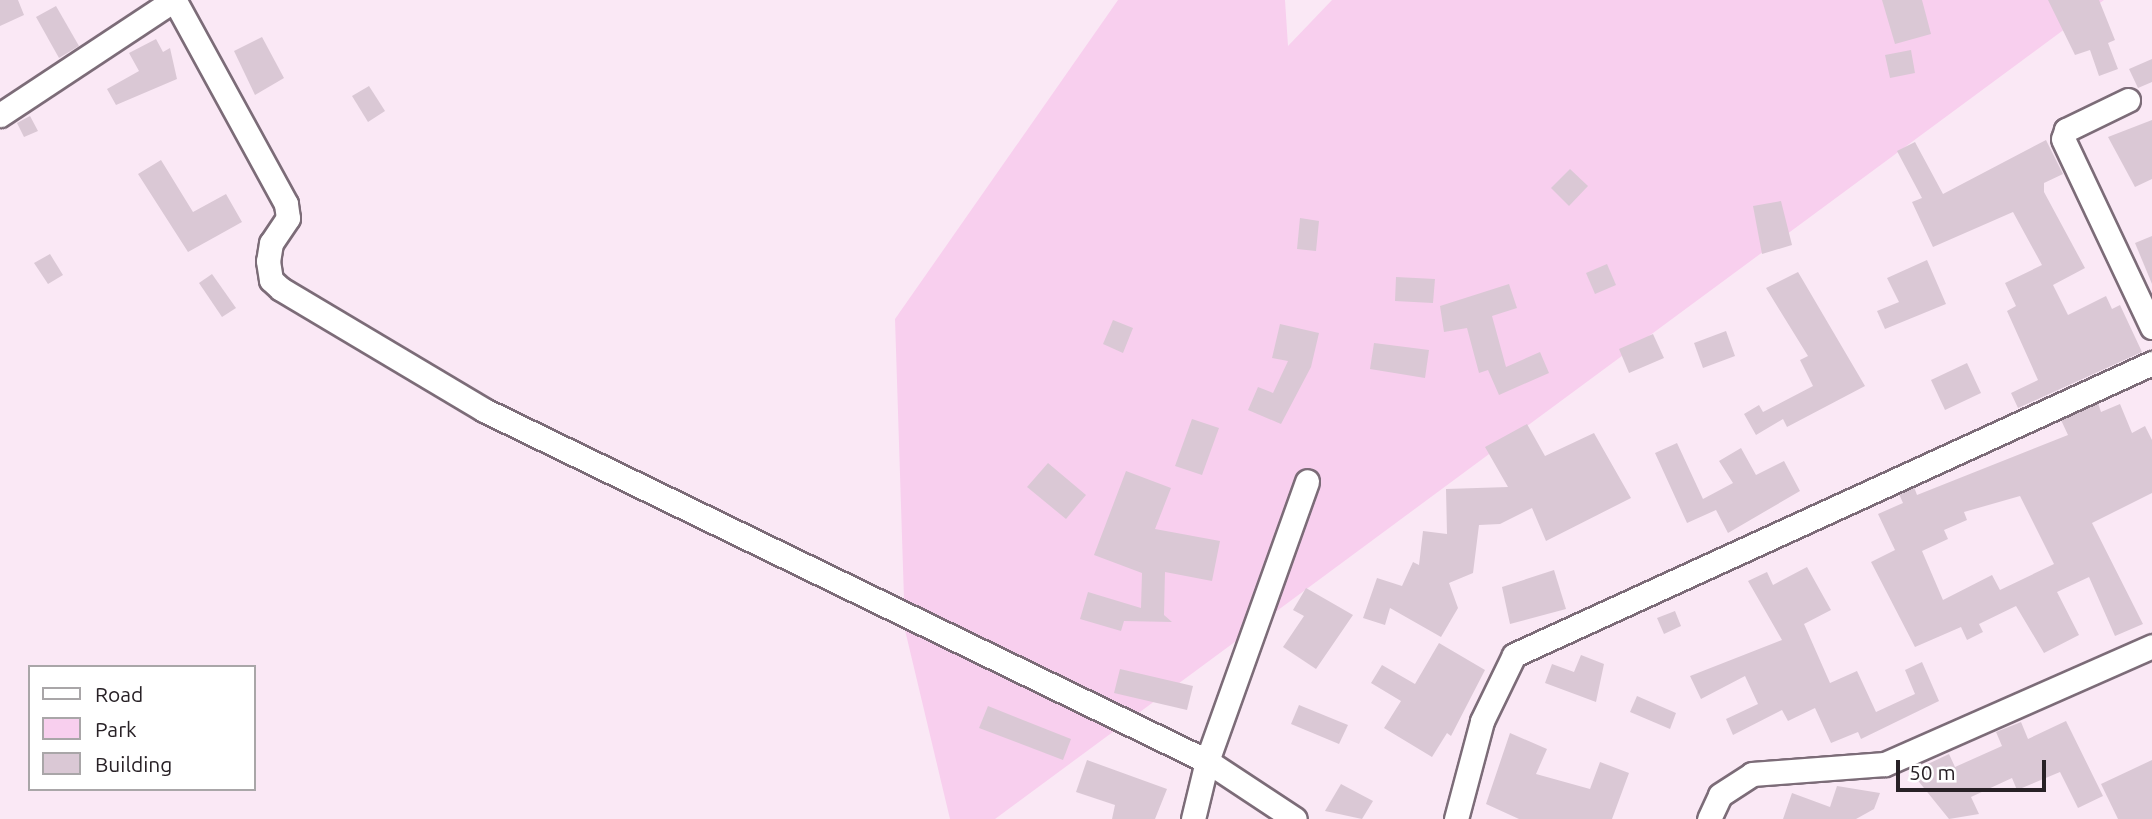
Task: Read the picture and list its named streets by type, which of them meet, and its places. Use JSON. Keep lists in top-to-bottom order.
{
  "legend": ["Road", "Park", "Building"],
  "scale_bar": "50 m"
}
